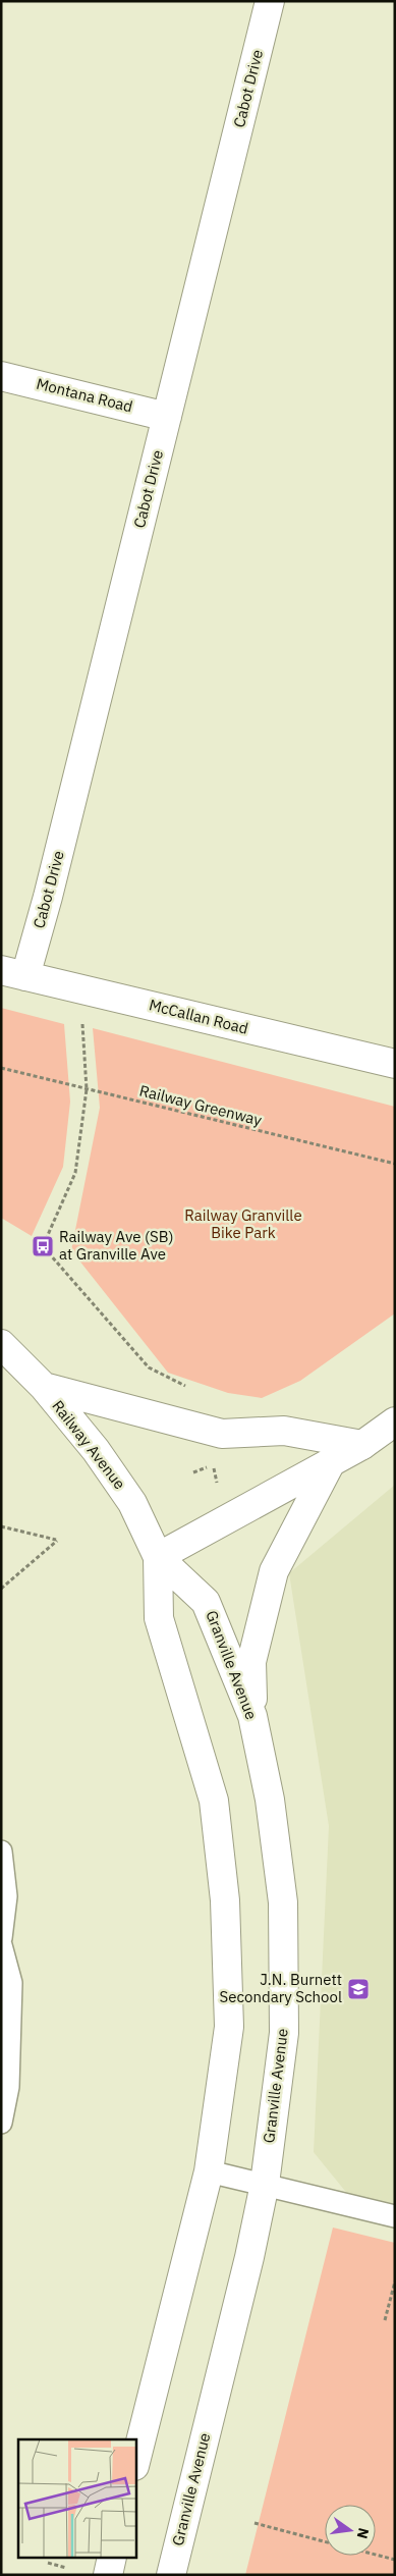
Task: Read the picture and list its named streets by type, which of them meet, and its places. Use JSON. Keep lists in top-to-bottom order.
{
  "streets": {
    "main road": [
      "Cabot Drive",
      "Montana Road",
      "McCallan Road",
      "Railway Avenue",
      "Granville Avenue"
    ],
    "path": ["Railway Greenway"]
  },
  "crossings": [
    ["Cabot Drive", "Montana Road"],
    ["Cabot Drive", "McCallan Road"],
    ["Railway Avenue", "Granville Avenue"]
  ],
  "parks": ["Railway Granville Bike Park"],
  "places": {
    "bus stop": ["Railway Ave (SB) at Granville Ave"],
    "school or university": ["J.N. Burnett Secondary School"]
  },
  "north": "right"
}
